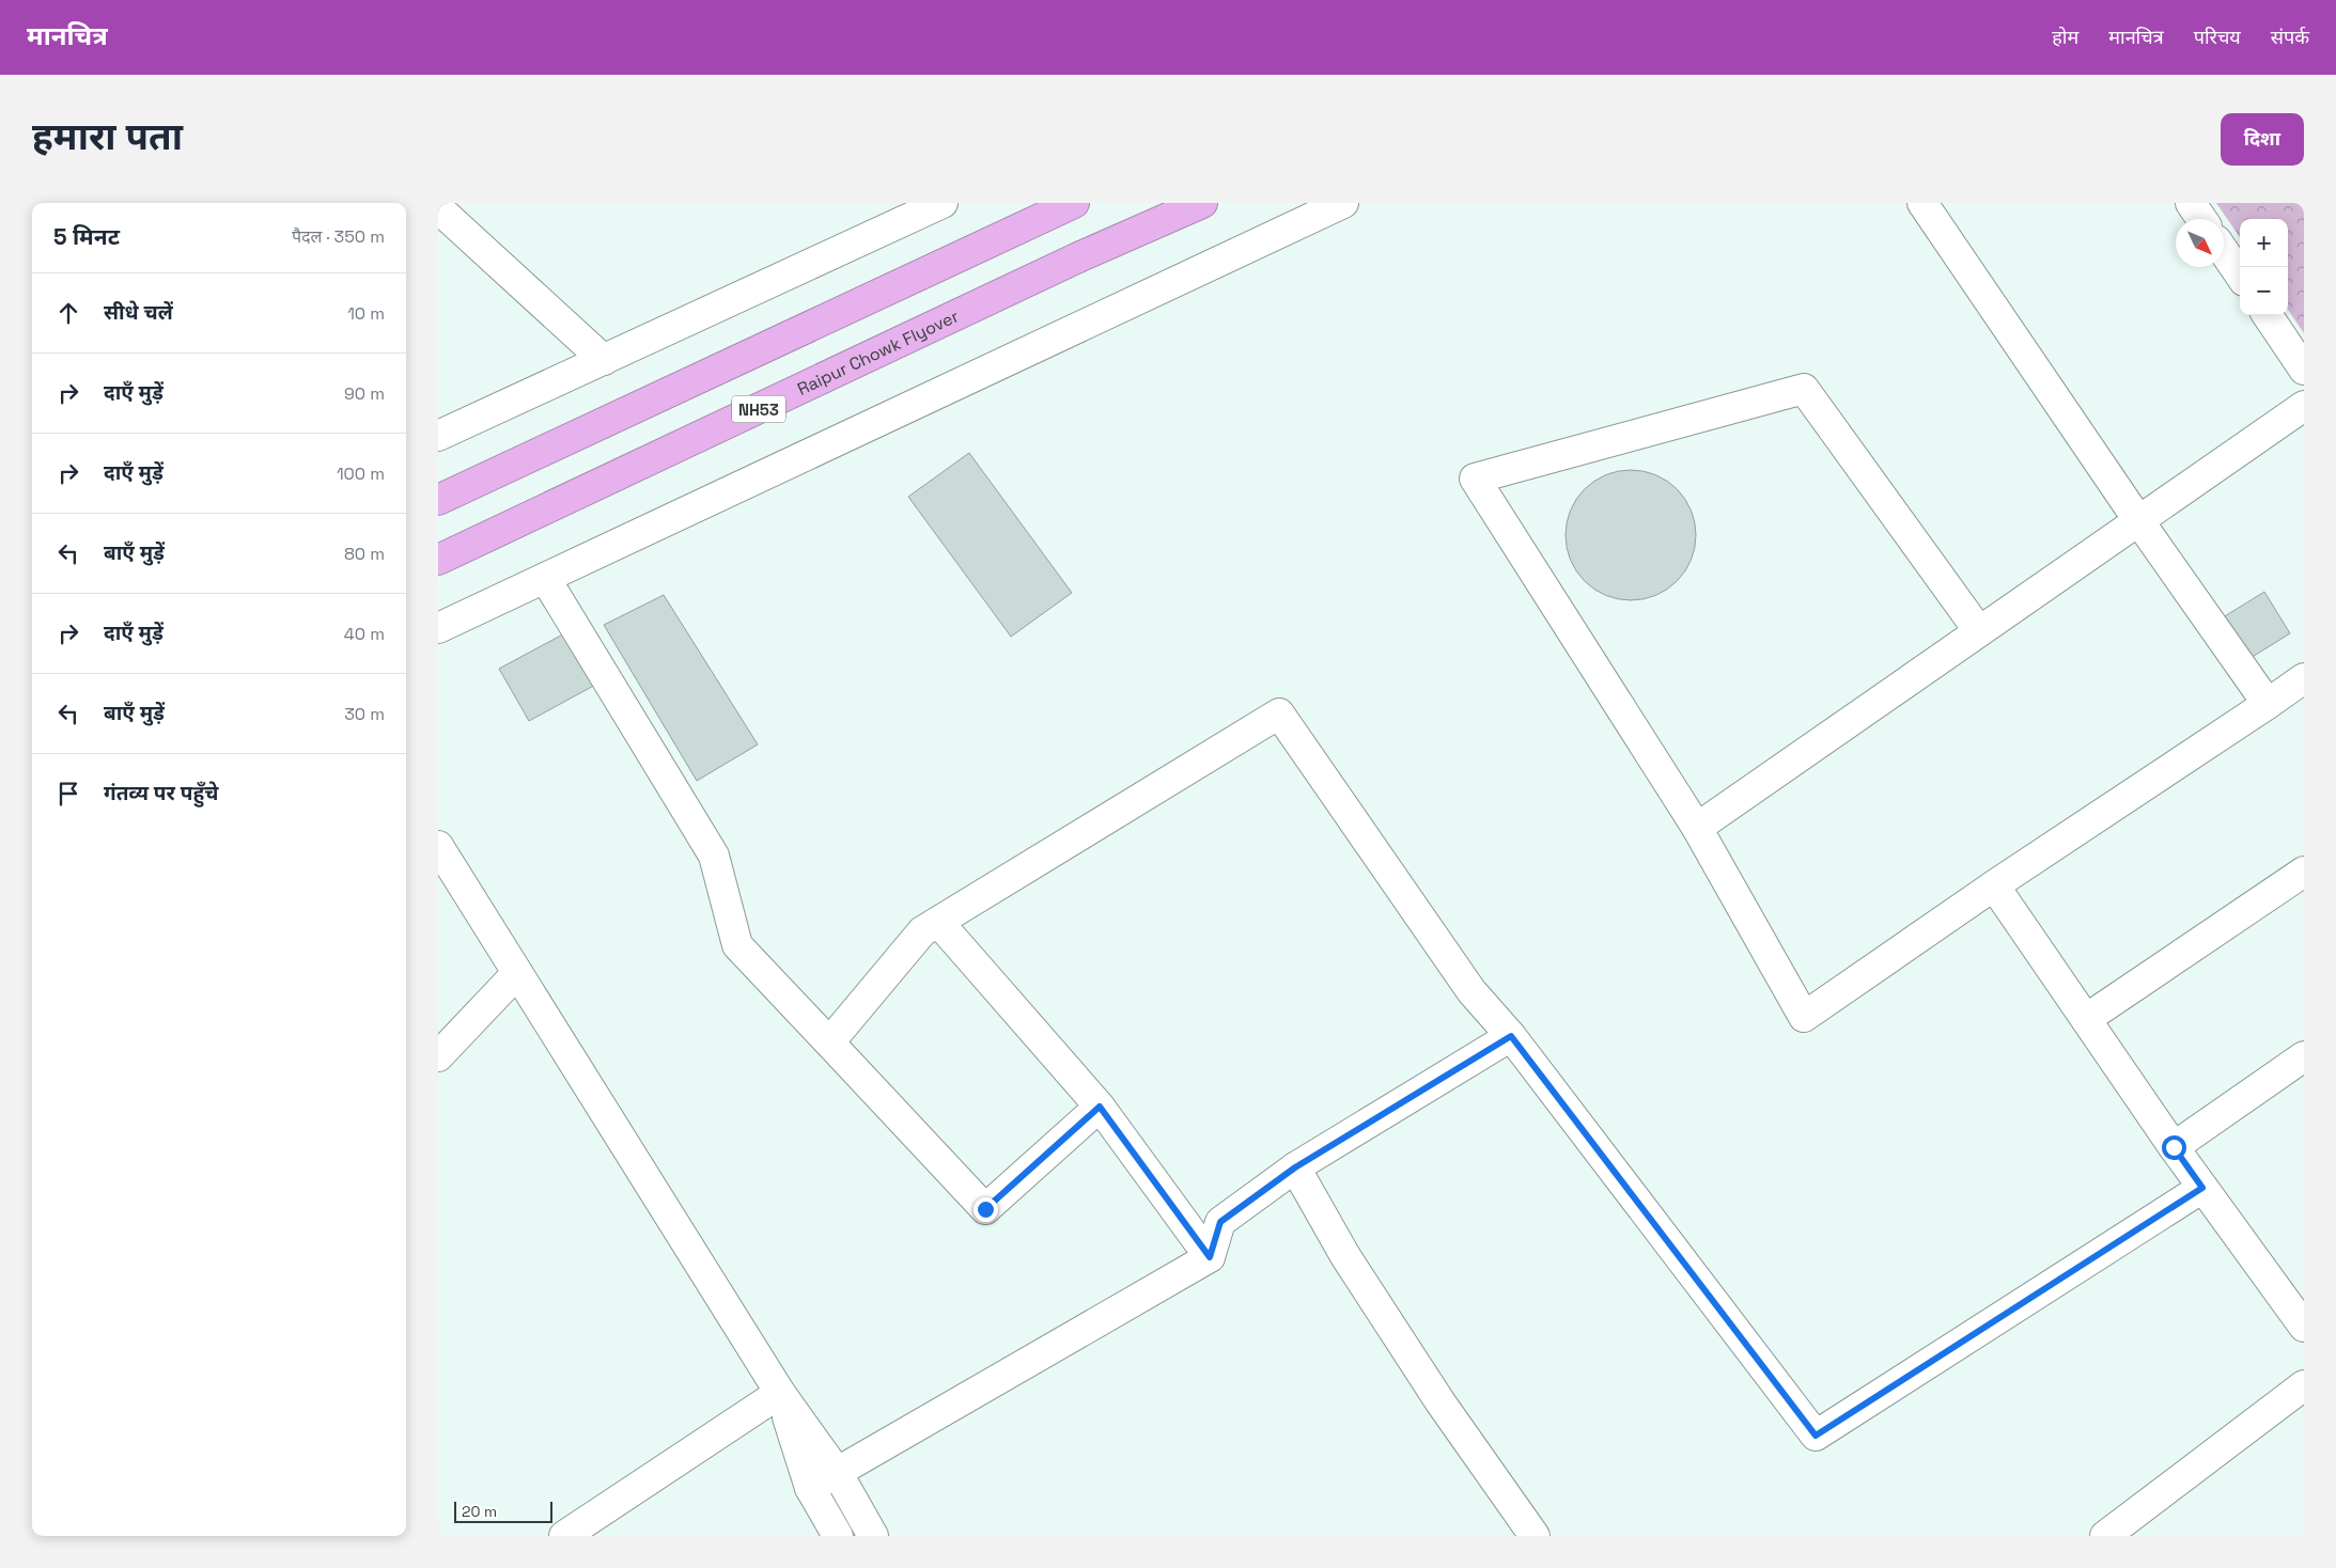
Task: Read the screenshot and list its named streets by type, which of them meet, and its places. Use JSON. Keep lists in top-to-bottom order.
{
  "streets": {
    "highway": ["Raipur Chowk Flyover", "NH53"]
  },
  "scale_bar": "20 m",
  "north": "bottom right",
  "page": {
    "header": "मानचित्र",
    "nav": [
      "होम",
      "मानचित्र",
      "परिचय",
      "संपर्क"
    ],
    "title": "हमारा पता",
    "buttons": "दिशा",
    "heading": ["5 मिनट", "पैदल · 350 m"],
    "map_buttons": ["+", "−"],
    "list": [
      ["सीधे चलें", "10 m"],
      ["दाएँ मुड़ें", "90 m"],
      ["दाएँ मुड़ें", "100 m"],
      ["बाएँ मुड़ें", "80 m"],
      ["दाएँ मुड़ें", "40 m"],
      ["बाएँ मुड़ें", "30 m"],
      "गंतव्य पर पहुँचे"
    ],
    "scale": "20 m"
  }
}
